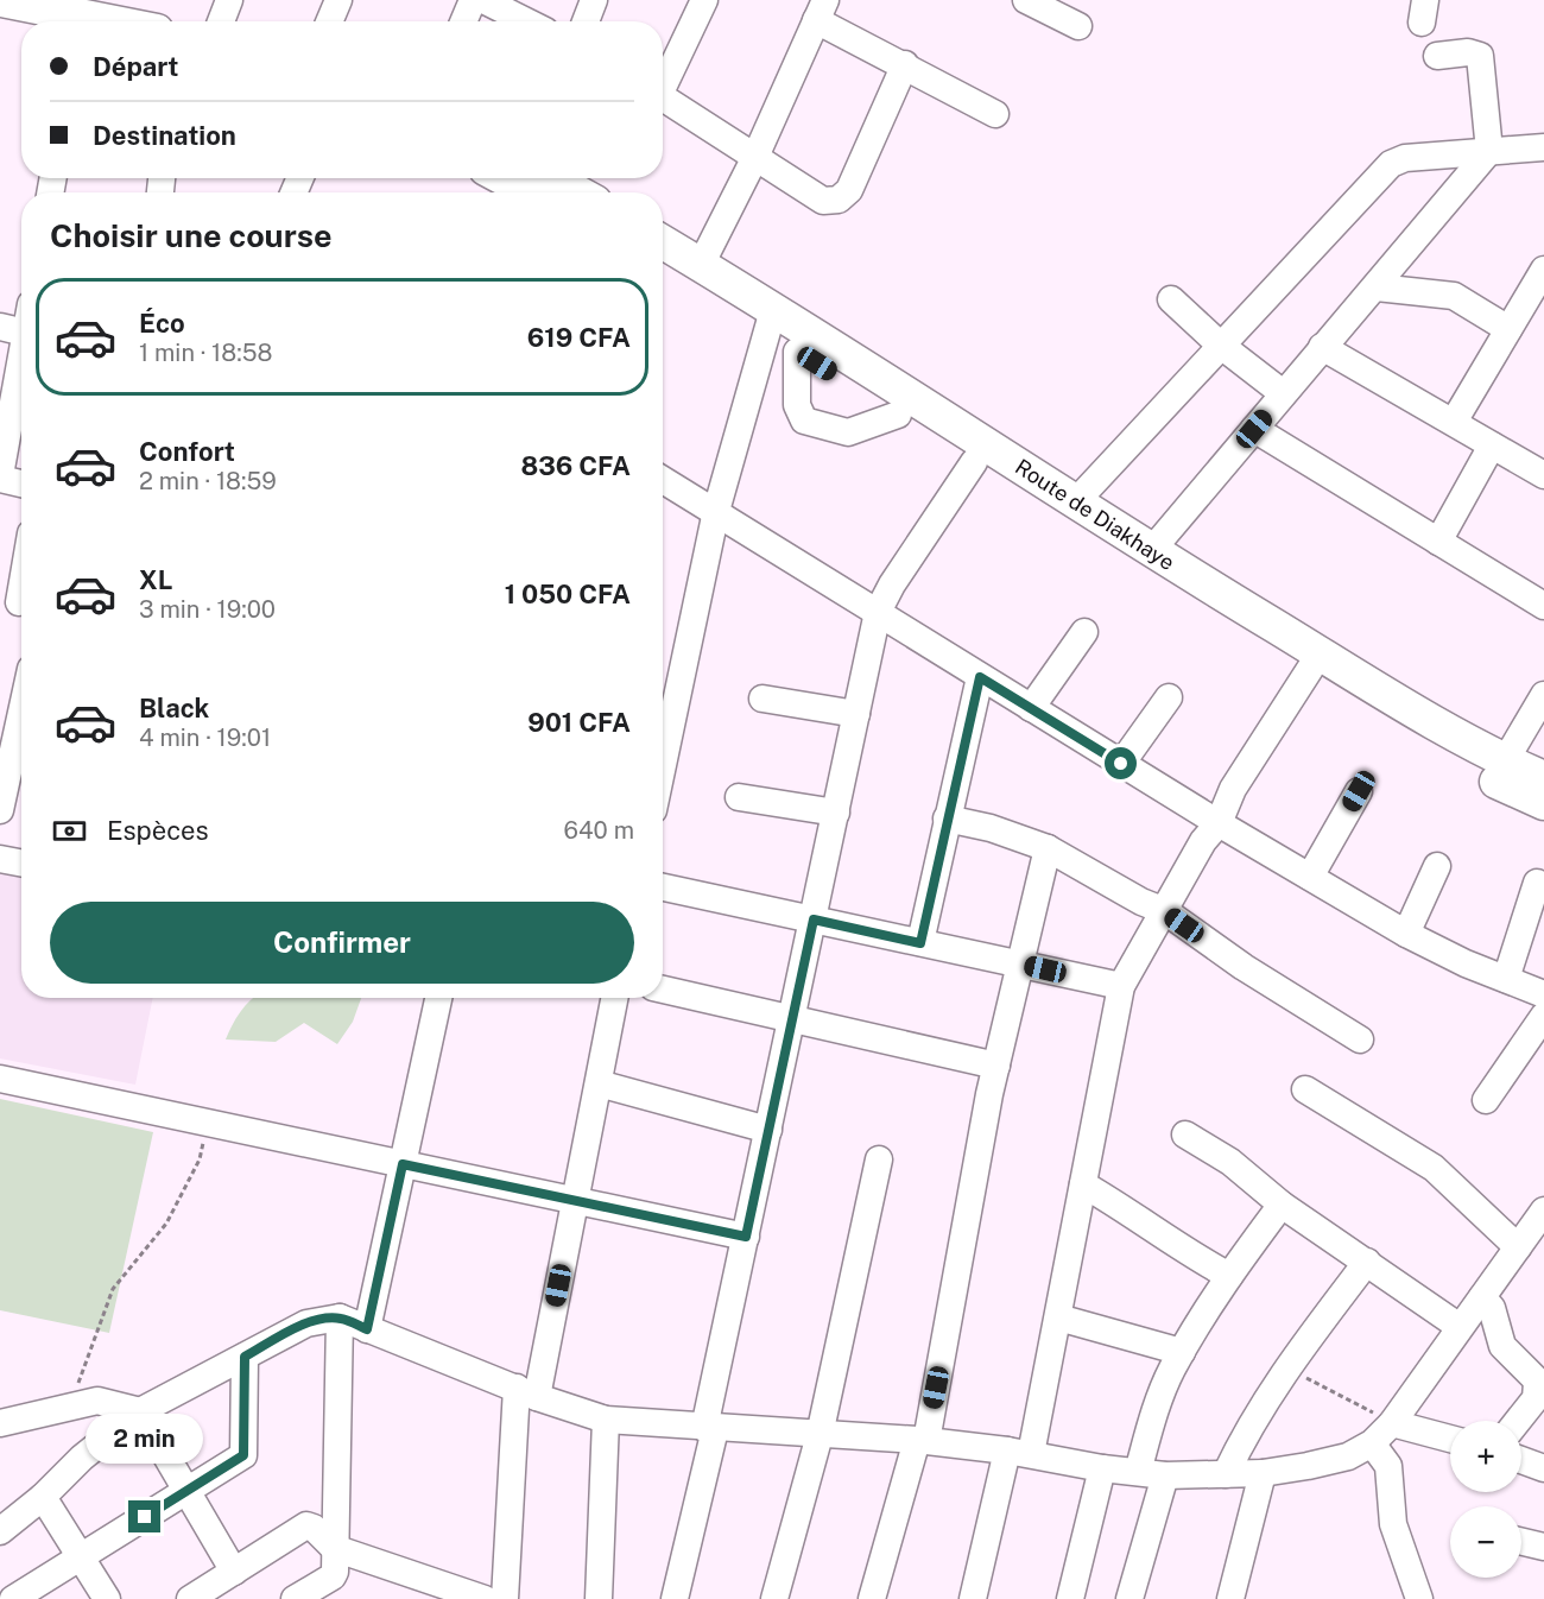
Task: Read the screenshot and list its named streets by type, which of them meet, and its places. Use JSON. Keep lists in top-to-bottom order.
{
  "streets": {
    "main road": ["Route de Diakhaye"]
  },
  "page": {
    "banner": ["Départ", "Destination"],
    "heading": "Choisir une course",
    "list": [
      {
        "name": "Éco",
        "note": "1 min · 18:58",
        "value": "619 CFA"
      },
      {
        "name": "Confort",
        "note": "2 min · 18:59",
        "value": "836 CFA"
      },
      {
        "name": "XL",
        "note": "3 min · 19:00",
        "value": "1 050 CFA"
      },
      {
        "name": "Black",
        "note": "4 min · 19:01",
        "value": "901 CFA"
      }
    ],
    "pay": ["Espèces", "640 m"],
    "buttons": "Confirmer",
    "bubble": "2 min",
    "map_buttons": ["+", "−"]
  }
}
